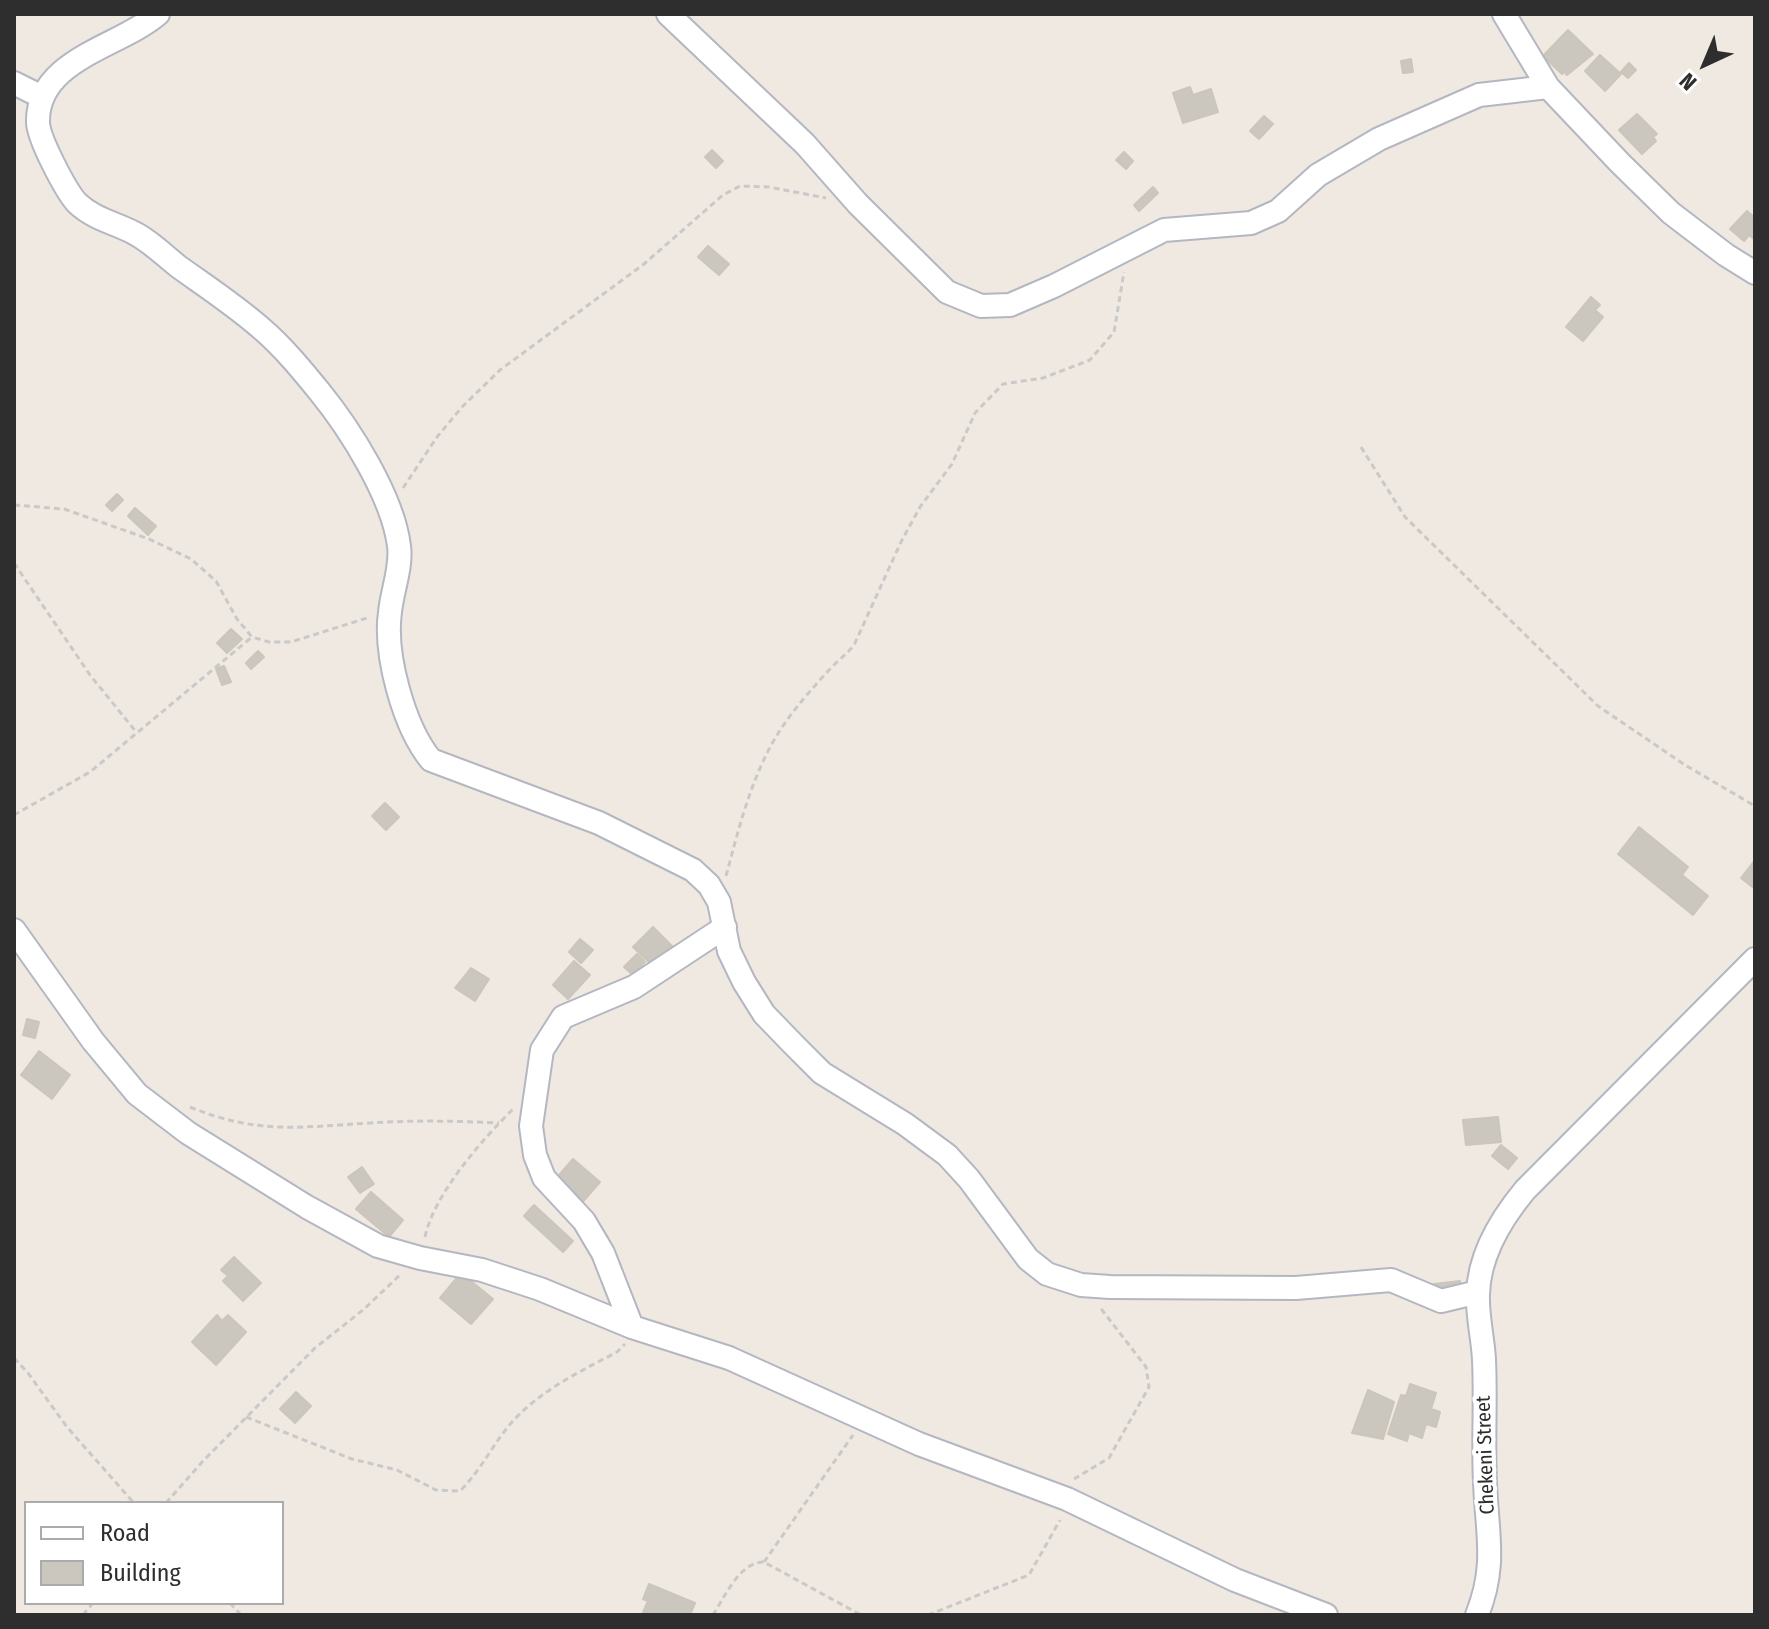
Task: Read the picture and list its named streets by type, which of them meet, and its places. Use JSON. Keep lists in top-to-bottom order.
{
  "streets": {
    "street": ["Chekeni Street"]
  },
  "legend": ["Road", "Building"],
  "north": "bottom left"
}
